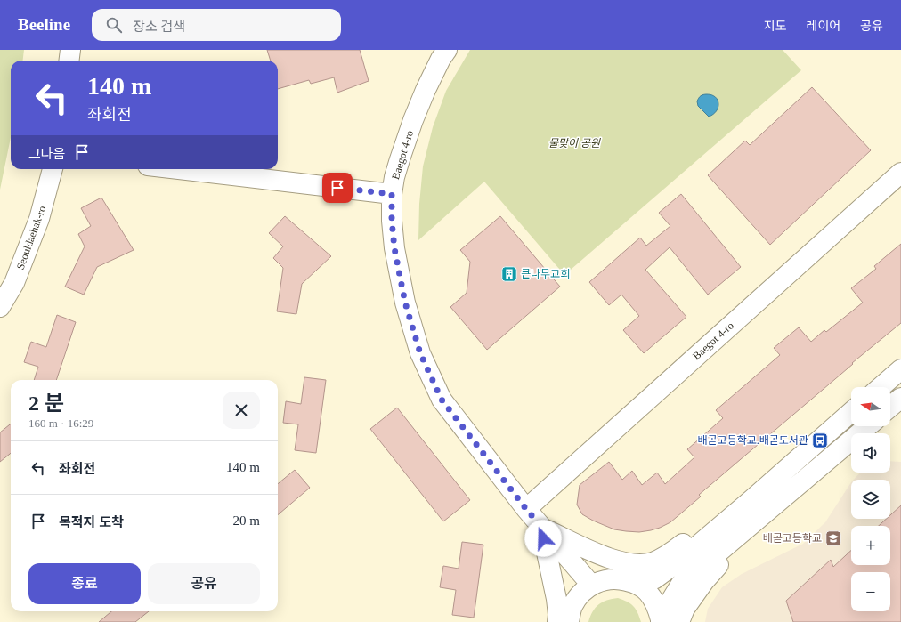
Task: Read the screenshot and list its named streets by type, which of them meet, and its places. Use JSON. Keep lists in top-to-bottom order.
{
  "streets": {
    "street": ["Baegot 4-ro", "Seouldaehak-ro"]
  },
  "parks": ["물맞이 공원"],
  "places": {
    "building": ["큰나무교회"],
    "bus stop": ["배곧고등학교.배곧도서관"],
    "school or university": ["배곧고등학교"]
  },
  "north": "left",
  "page": {
    "header": "Beeline",
    "search": "장소 검색",
    "nav": ["지도", "레이어", "공유"],
    "turn": ["140 m", "좌회전"],
    "then": "그다음",
    "heading": ["2 분", "160 m · 16:29"],
    "map_buttons": ["+", "−"],
    "list": [
      {
        "name": "좌회전",
        "value": "140 m"
      },
      {
        "name": "목적지 도착",
        "value": "20 m"
      }
    ],
    "buttons": ["종료", "공유"]
  }
}
